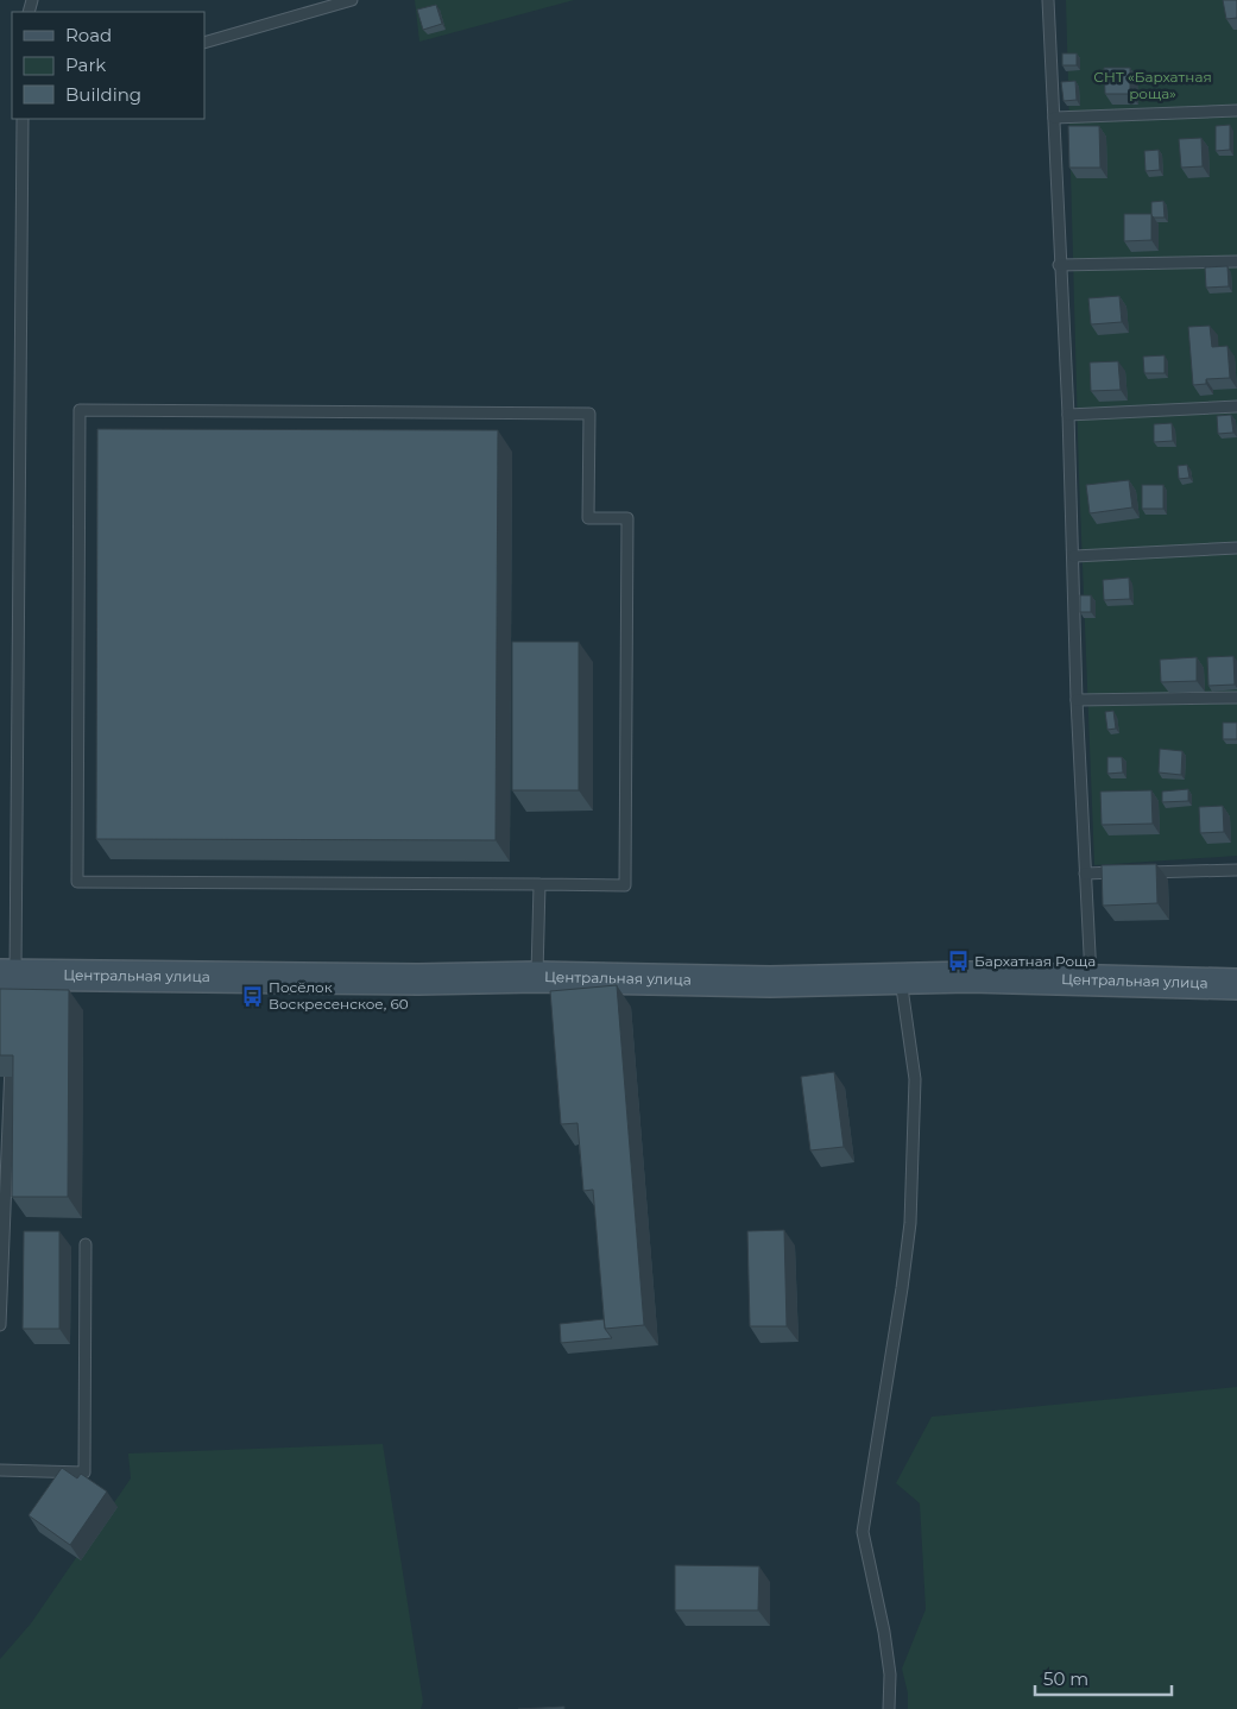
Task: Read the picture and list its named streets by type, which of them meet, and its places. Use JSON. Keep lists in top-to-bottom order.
{
  "streets": {
    "main road": ["Центральная улица"]
  },
  "parks": ["СНТ «Бархатная роща»"],
  "places": {
    "bus stop": ["Бархатная Роща", "Посёлок Воскресенское, 60"]
  },
  "legend": ["Road", "Park", "Building"],
  "scale_bar": "50 m"
}
